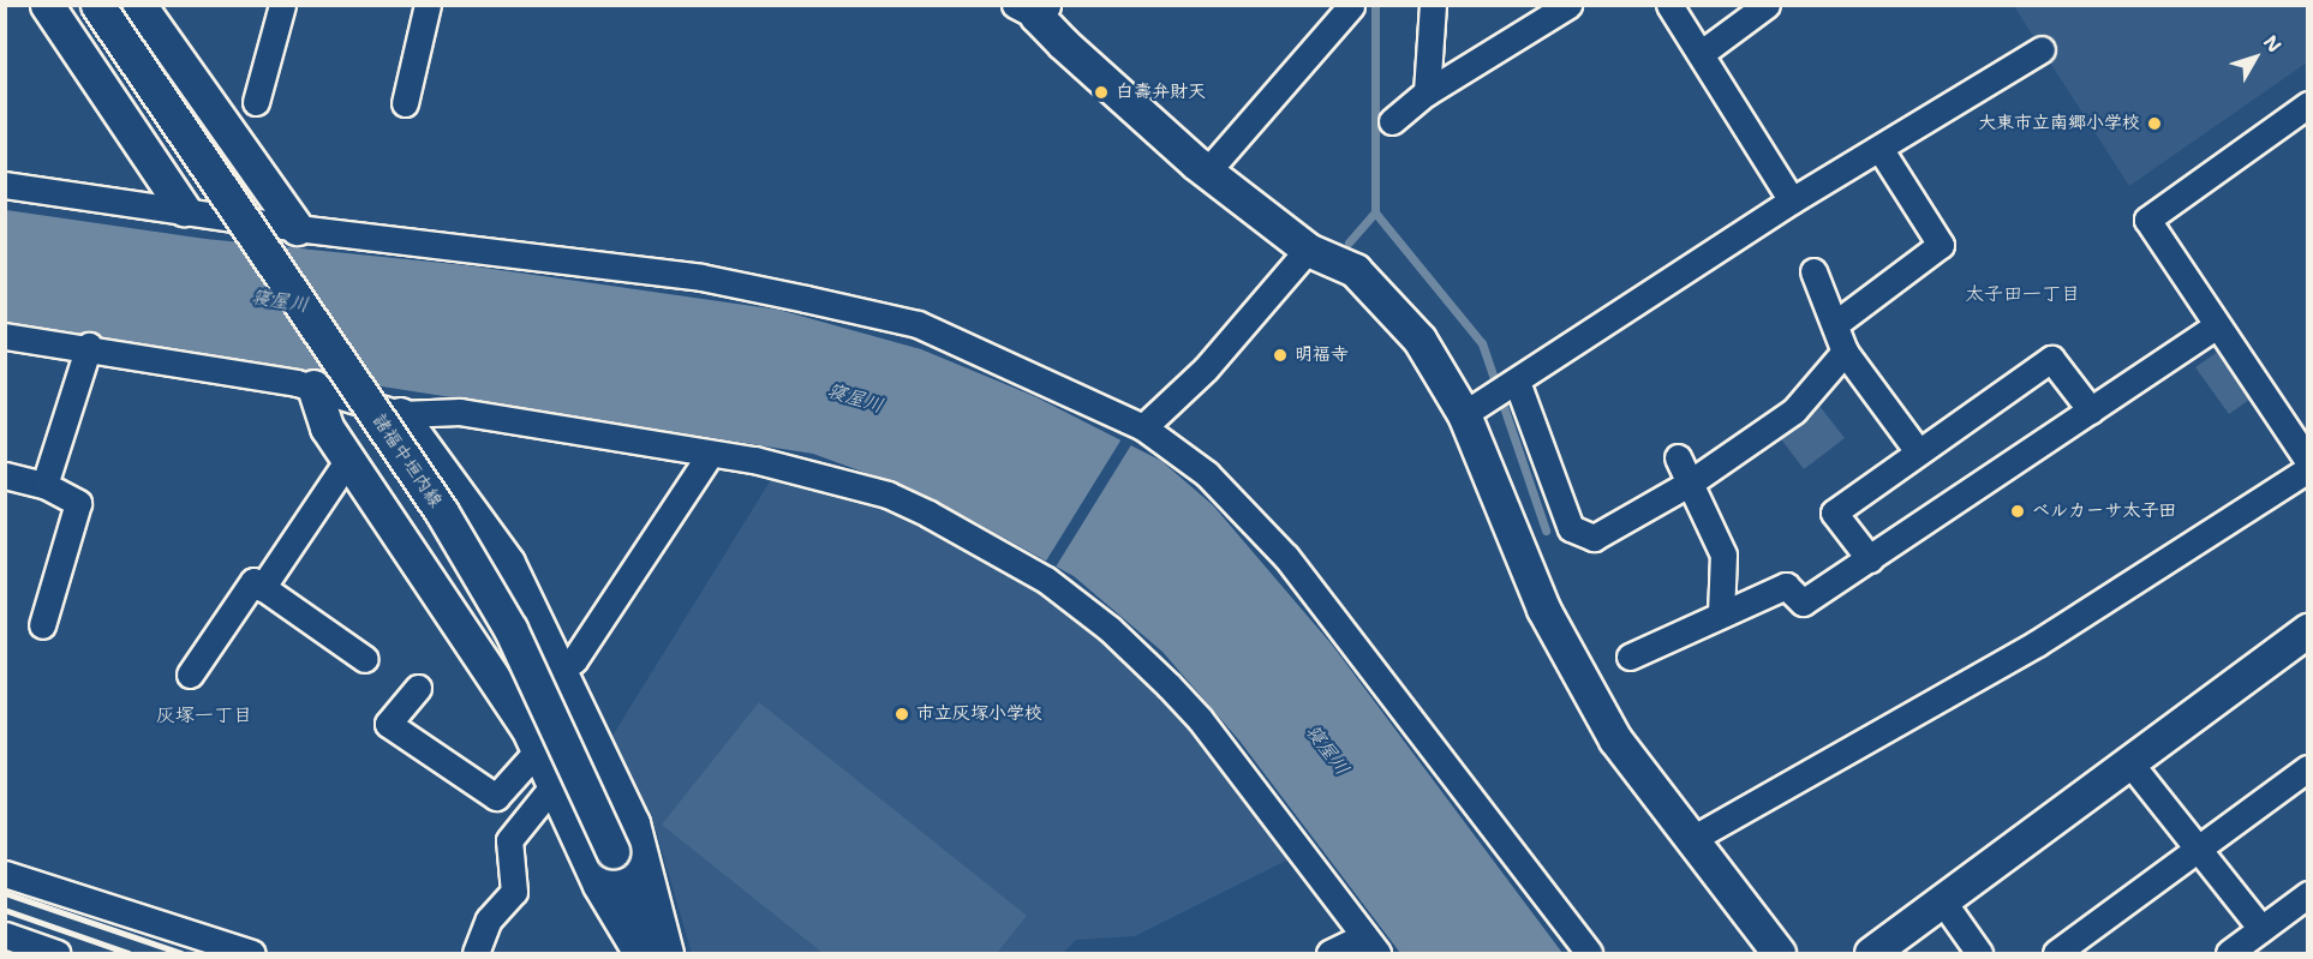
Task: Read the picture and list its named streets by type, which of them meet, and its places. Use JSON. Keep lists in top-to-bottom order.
{
  "streets": {
    "street": ["諸福中垣内線"]
  },
  "districts": ["太子田一丁目", "灰塚一丁目"],
  "water": ["寝屋川"],
  "places": [
    "白壽弁財天",
    "大東市立南郷小学校",
    "明福寺",
    "ベルカーサ太子田",
    "市立灰塚小学校"
  ],
  "north": "top right"
}
